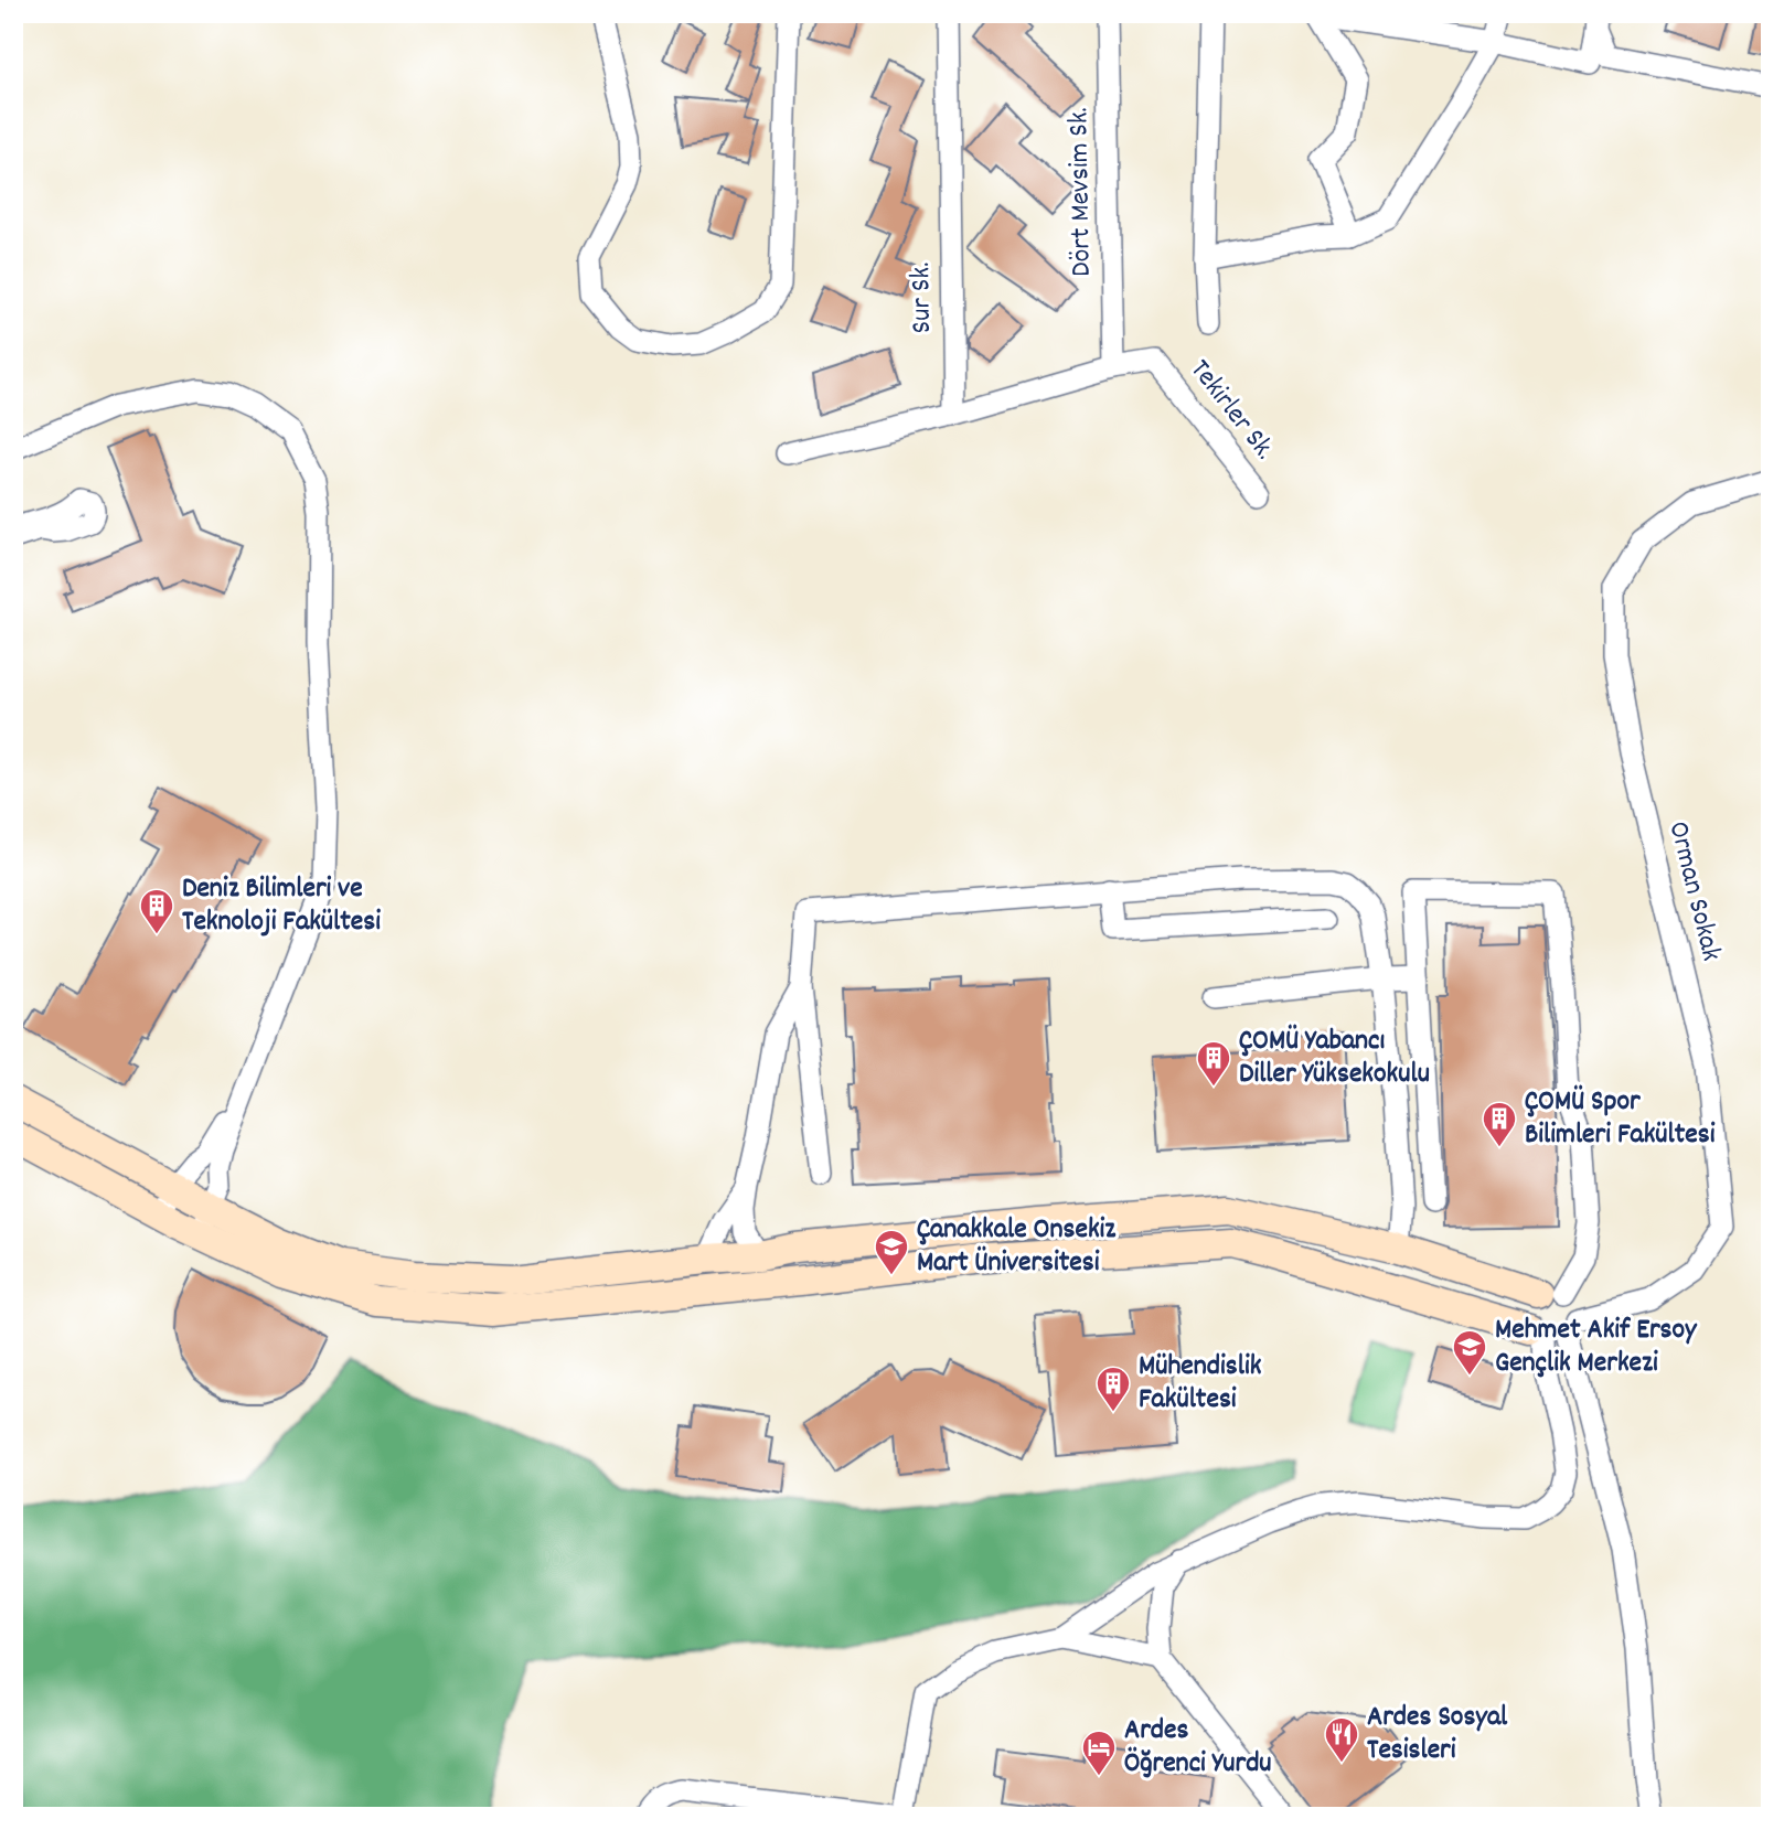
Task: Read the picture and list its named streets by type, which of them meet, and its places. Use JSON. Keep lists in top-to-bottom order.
{
  "streets": {
    "street": [
      "Dört Mevsim Sk.",
      "Sur Sk.",
      "Tekirler Sk.",
      "Orman Sokak"
    ]
  },
  "crossings": [
    ["Dört Mevsim Sk.", "Tekirler Sk."]
  ],
  "places": {
    "building": [
      "Deniz Bilimleri ve Teknoloji Fakültesi",
      "ÇOMÜ Yabancı Diller Yüksekokulu",
      "ÇOMÜ Spor Bilimleri Fakültesi",
      "Mühendislik Fakültesi"
    ],
    "school or university": ["Çanakkale Onsekiz Mart Üniversitesi", "Mehmet Akif Ersoy Gençlik Merkezi"],
    "restaurant": ["Ardes Sosyal Tesisleri"],
    "hotel": ["Ardes Öğrenci Yurdu"]
  }
}
